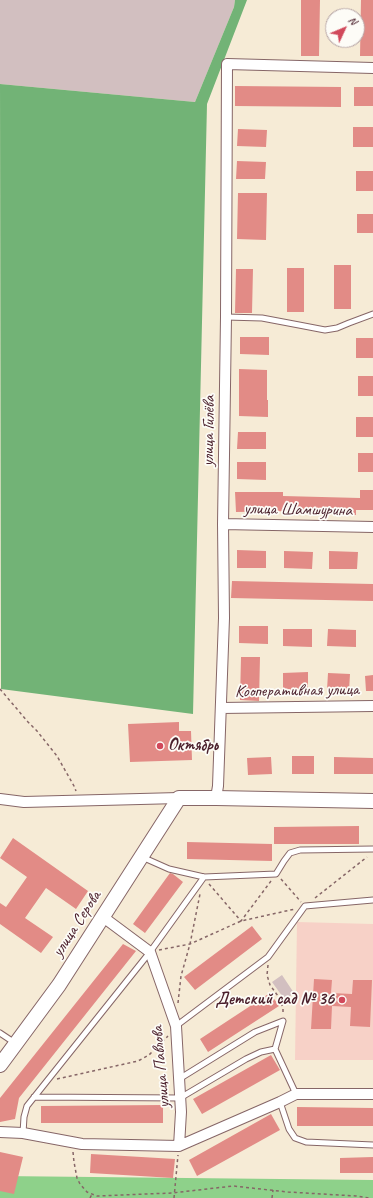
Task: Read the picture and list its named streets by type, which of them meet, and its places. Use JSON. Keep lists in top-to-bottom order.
{
  "streets": {
    "main road": ["улица Серова"],
    "street": [
      "улица Гилёва",
      "улица Шамшурина",
      "Кооперативная улица",
      "улица Павлова"
    ]
  },
  "crossings": [
    ["улица Гилёва", "улица Шамшурина"],
    ["улица Гилёва", "Кооперативная улица"]
  ],
  "places": ["Октябрь", "Детский сад № 36"],
  "north": "top right"
}
